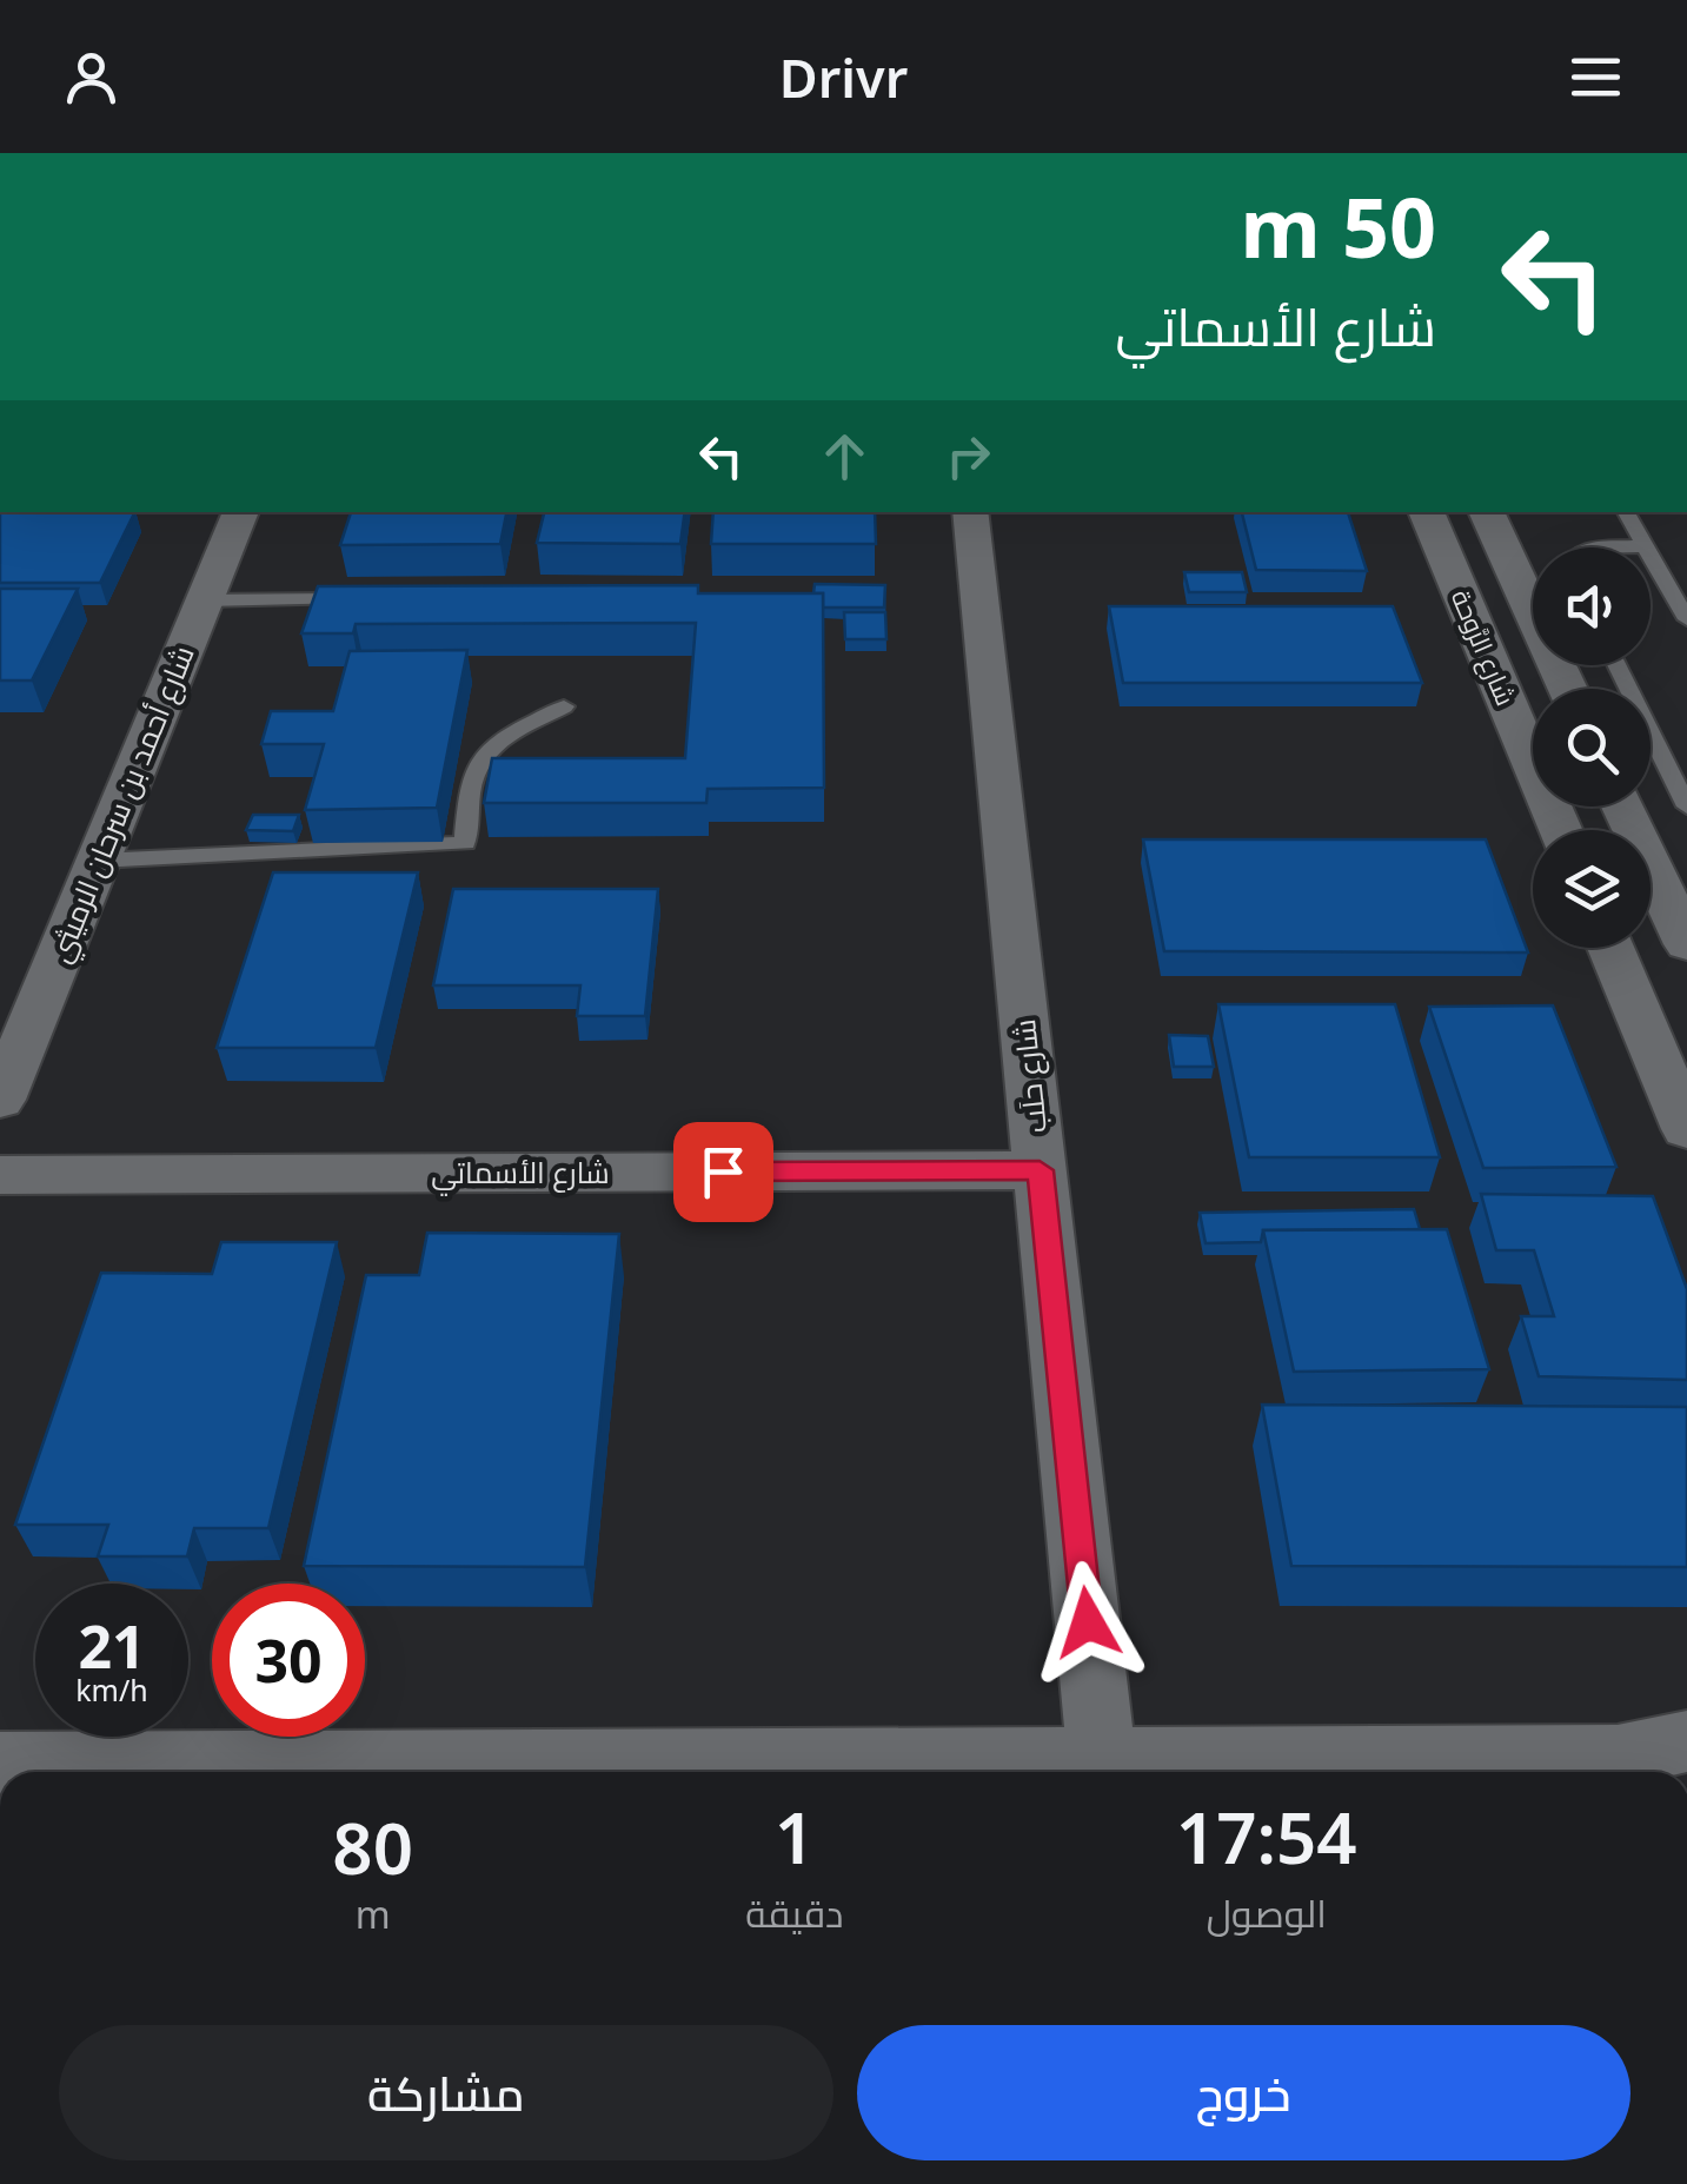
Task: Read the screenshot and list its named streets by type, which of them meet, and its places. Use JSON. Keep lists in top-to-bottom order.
{
  "streets": {
    "street": [
      "شارع الرَّوحة",
      "شارع أحمد بن سرحان الرميثي",
      "شارع حلَب",
      "شارع الأسماتي"
    ]
  },
  "crossings": [
    ["شارع حلَب", "شارع الأسماتي"]
  ],
  "page": {
    "header": "Drivr",
    "turn": ["50 m", "شارع الأسماتي"],
    "speed": "21 km/h",
    "limit": "30",
    "eta": [
      "17:54",
      "الوصول",
      "1",
      "دقيقة",
      "80",
      "m"
    ],
    "buttons": ["خروج", "مشاركة"]
  }
}
